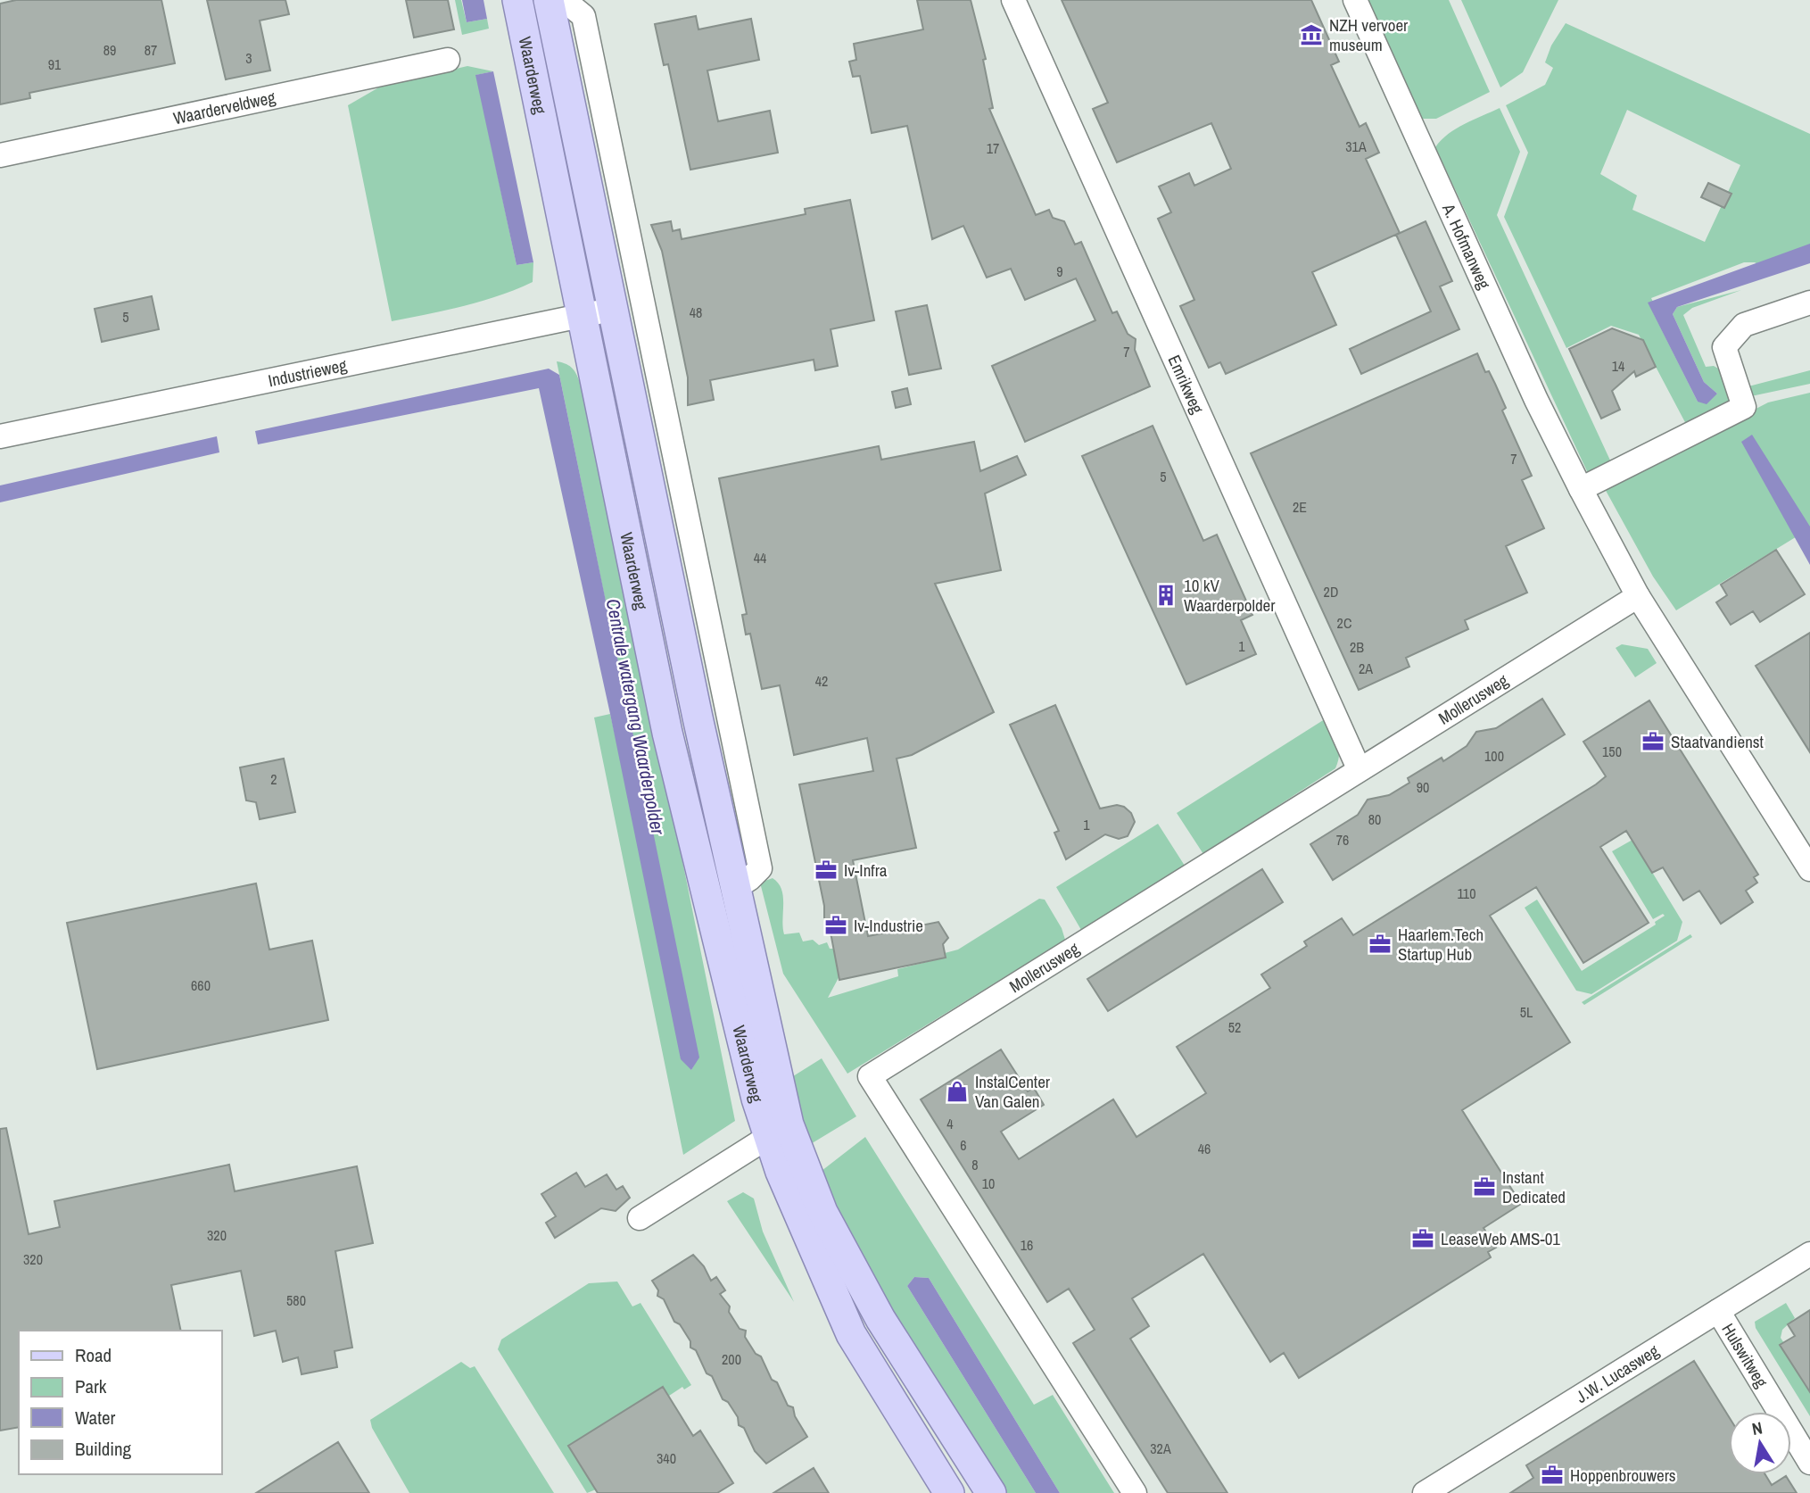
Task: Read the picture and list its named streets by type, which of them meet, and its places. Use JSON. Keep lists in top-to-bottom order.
{
  "streets": {
    "main road": ["Waarderweg"],
    "street": [
      "Waarderveldweg",
      "A. Hofmanweg",
      "Industrieweg",
      "Emrikweg",
      "Mollerusweg",
      "Hulswitweg",
      "J.W. Lucasweg"
    ]
  },
  "crossings": [
    ["Waarderweg", "Industrieweg"],
    ["A. Hofmanweg", "Mollerusweg"],
    ["Emrikweg", "Mollerusweg"],
    ["Hulswitweg", "J.W. Lucasweg"]
  ],
  "water": ["Centrale watergang Waarderpolder"],
  "places": {
    "museum": ["NZH vervoer museum"],
    "building": ["10 kV Waarderpolder"],
    "office": [
      "Staatvandienst",
      "Iv-Infra",
      "Iv-Industrie",
      "Haarlem.Tech Startup Hub",
      "Instant Dedicated",
      "LeaseWeb AMS-01",
      "Hoppenbrouwers"
    ],
    "shop": ["InstalCenter Van Galen"]
  },
  "house_numbers": [
    "89",
    "87",
    "3",
    "91",
    "31A",
    "17",
    "9",
    "48",
    "5",
    "7",
    "14",
    "7",
    "5",
    "2E",
    "44",
    "2D",
    "2C",
    "1",
    "2B",
    "2A",
    "42",
    "150",
    "100",
    "2",
    "90",
    "80",
    "1",
    "76",
    "110",
    "660",
    "5L",
    "52",
    "4",
    "6",
    "46",
    "8",
    "10",
    "320",
    "16",
    "320",
    "580",
    "200",
    "32A",
    "340"
  ],
  "legend": [
    "Road",
    "Park",
    "Water",
    "Building"
  ],
  "north": "top"
}
